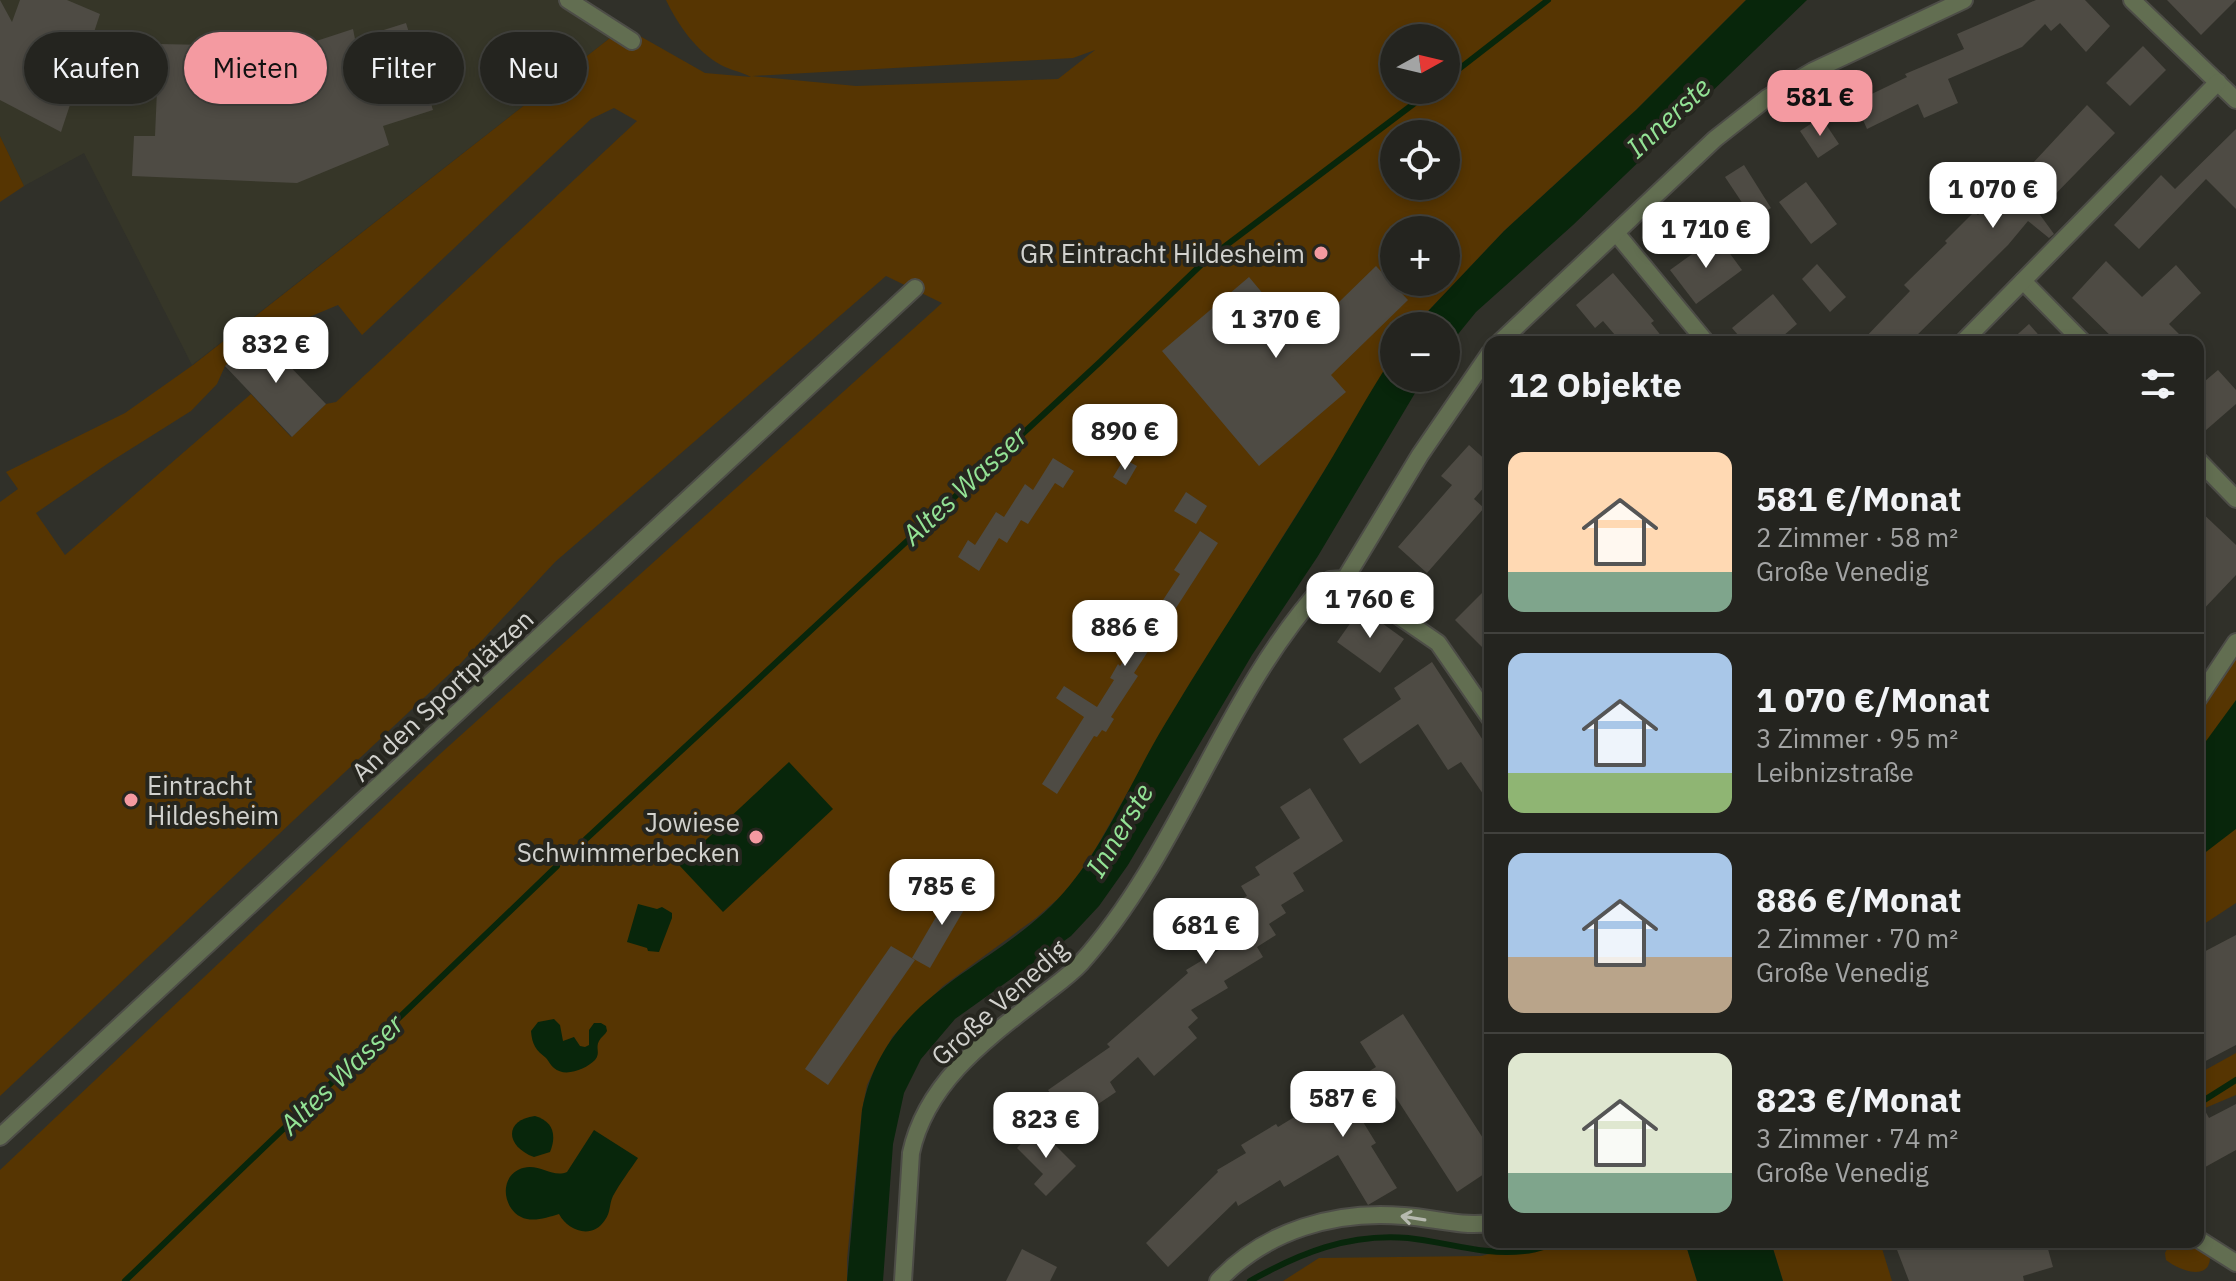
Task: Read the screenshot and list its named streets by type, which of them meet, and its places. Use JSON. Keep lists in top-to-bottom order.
{
  "streets": {
    "street": ["An den Sportplätzen", "Große Venedig"]
  },
  "water": ["Innerste", "Altes Wasser"],
  "places": ["GR Eintracht Hildesheim", "Eintracht Hildesheim", "Jowiese Schwimmerbecken"],
  "north": "right",
  "page": {
    "map_buttons": ["+", "−"],
    "chip": [
      "Kaufen",
      "Mieten",
      "Filter",
      "Neu"
    ],
    "price": [
      "581 €",
      "1 070 €",
      "1 710 €",
      "1 370 €",
      "832 €",
      "890 €",
      "1 760 €",
      "886 €",
      "785 €",
      "681 €",
      "587 €",
      "823 €"
    ],
    "heading": "12 Objekte",
    "list": [
      {
        "name": "581 €/Monat",
        "note": "2 Zimmer · 58 m² · Große Venedig"
      },
      {
        "name": "1 070 €/Monat",
        "note": "3 Zimmer · 95 m² · Leibnizstraße"
      },
      {
        "name": "886 €/Monat",
        "note": "2 Zimmer · 70 m² · Große Venedig"
      },
      {
        "name": "823 €/Monat",
        "note": "3 Zimmer · 74 m² · Große Venedig"
      }
    ]
  }
}
